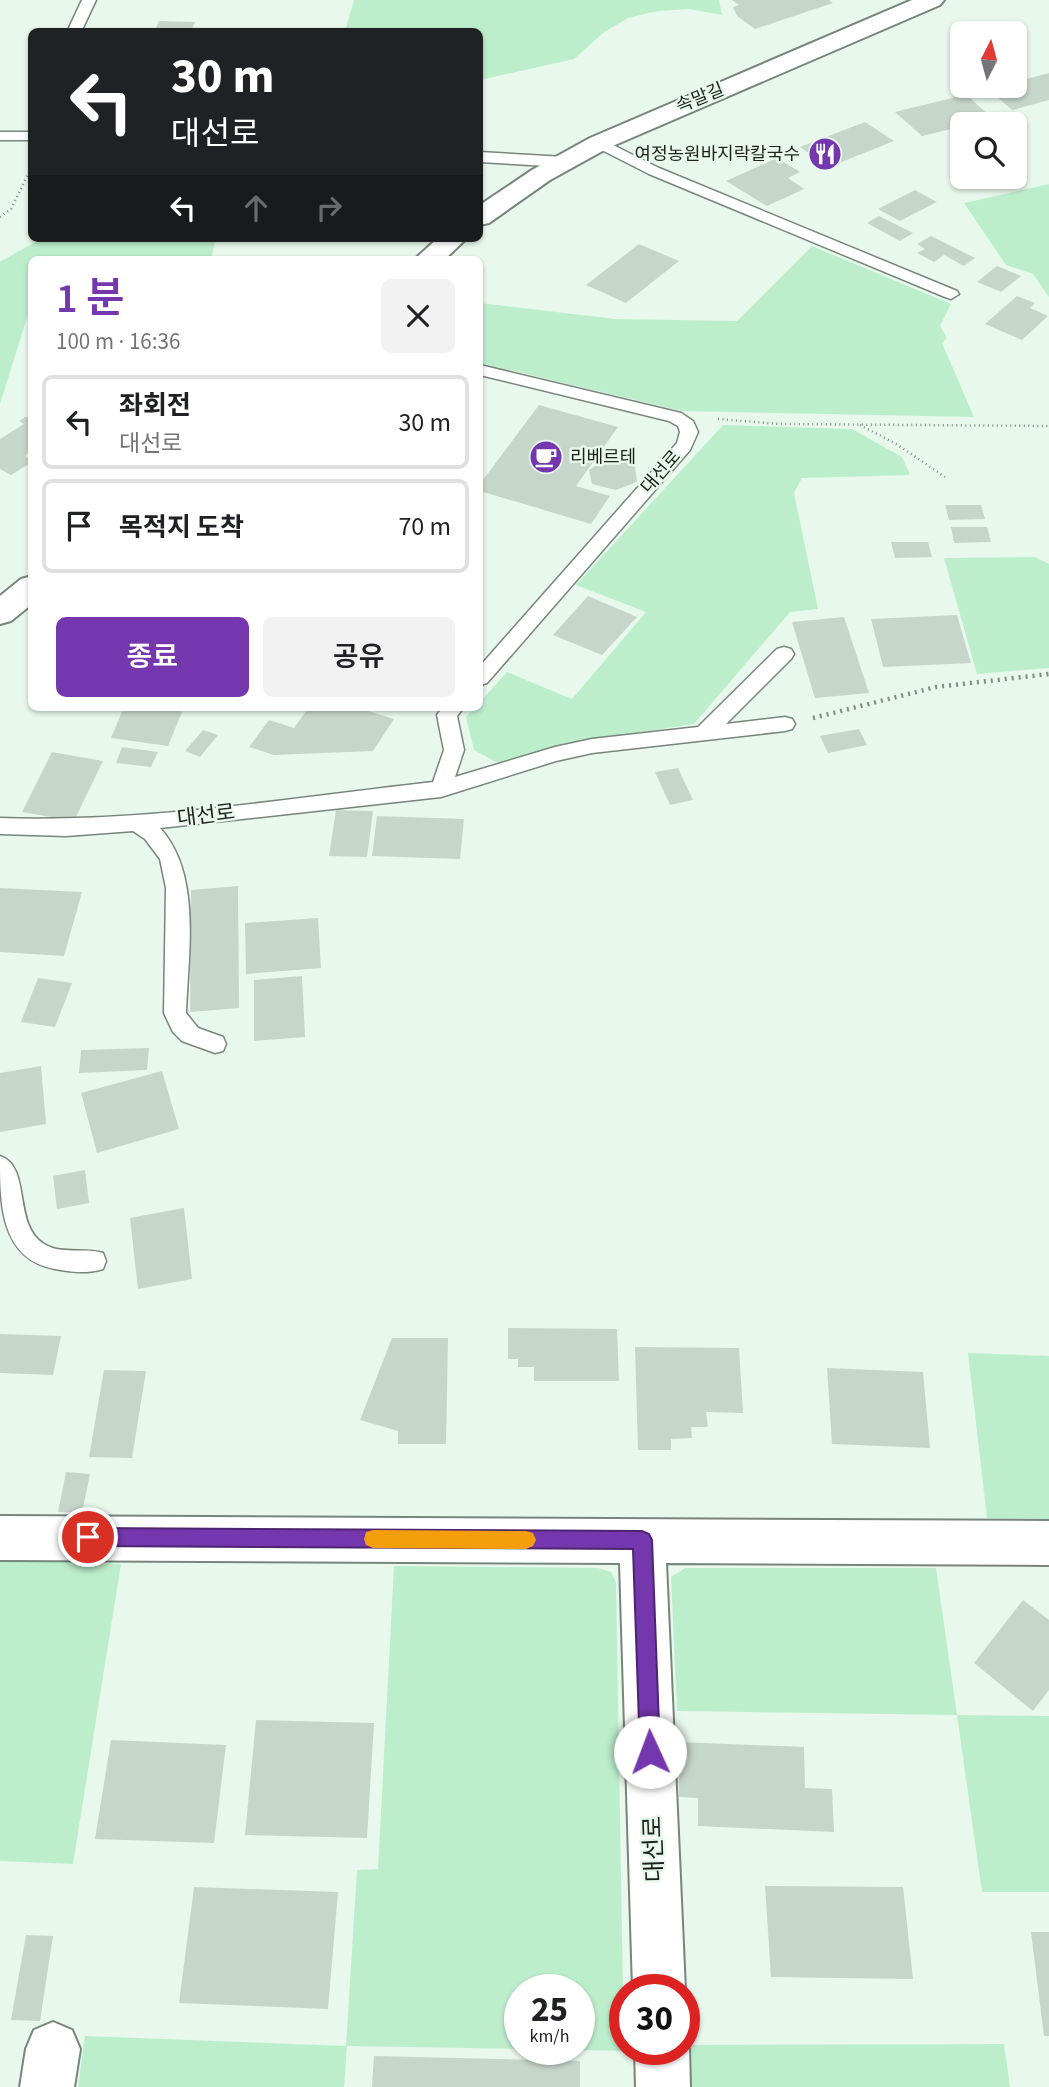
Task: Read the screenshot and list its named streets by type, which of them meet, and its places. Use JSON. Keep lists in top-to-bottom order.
{
  "streets": {
    "street": ["속말길", "대선로"]
  },
  "places": {
    "restaurant": ["여정농원바지락칼국수"],
    "cafe": ["리베르테"]
  },
  "north": "top",
  "page": {
    "turn": ["30 m", "대선로"],
    "heading": ["1 분", "100 m · 16:36"],
    "list": [
      {
        "name": "좌회전",
        "note": "대선로",
        "value": "30 m"
      },
      {
        "name": "목적지 도착",
        "value": "70 m"
      }
    ],
    "buttons": ["종료", "공유"],
    "speed": "25 km/h",
    "limit": "30"
  }
}
